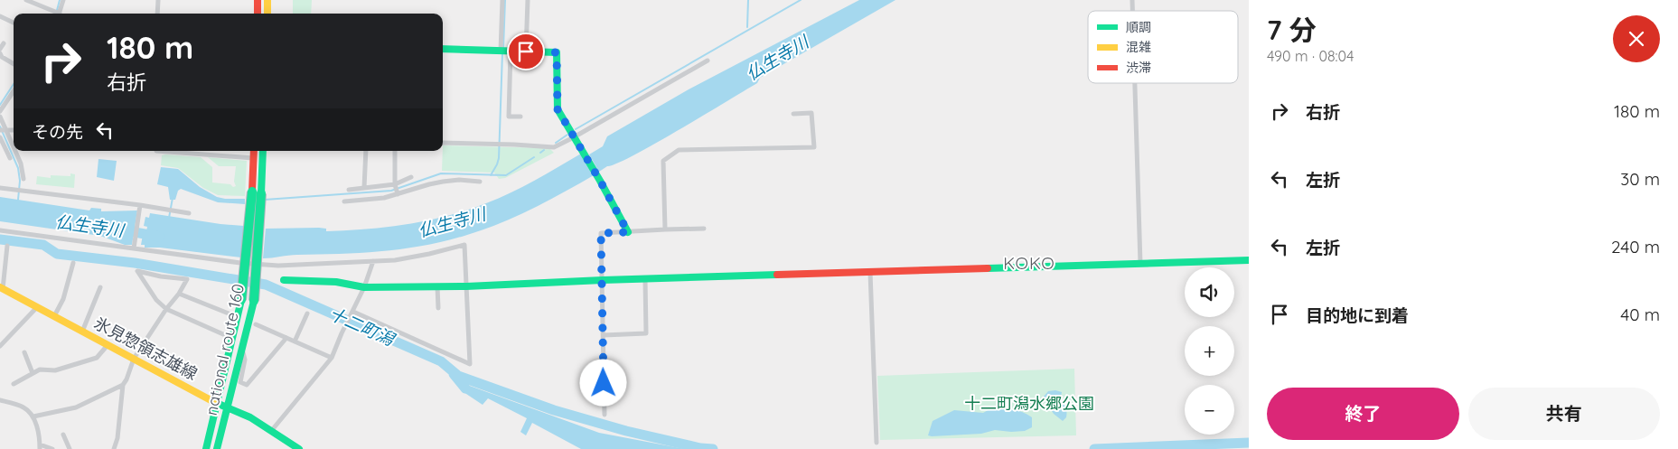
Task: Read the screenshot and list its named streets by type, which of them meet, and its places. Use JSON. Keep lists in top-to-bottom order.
{
  "streets": {
    "main road": ["氷見惣領志雄線", "national route 160"]
  },
  "crossings": [
    ["氷見惣領志雄線", "national route 160"]
  ],
  "districts": ["KOKO"],
  "water": ["仏生寺川", "十二町潟"],
  "parks": ["十二町潟水郷公園"],
  "legend": ["順調", "混雑", "渋滞"],
  "page": {
    "heading": ["7 分", "490 m · 08:04"],
    "turn": ["180 m", "右折"],
    "list": [
      {
        "name": "右折",
        "value": "180 m"
      },
      {
        "name": "左折",
        "value": "30 m"
      },
      {
        "name": "左折",
        "value": "240 m"
      },
      {
        "name": "目的地に到着",
        "value": "40 m"
      }
    ],
    "then": "その先",
    "map_buttons": ["+", "−"],
    "buttons": ["終了", "共有"]
  }
}
